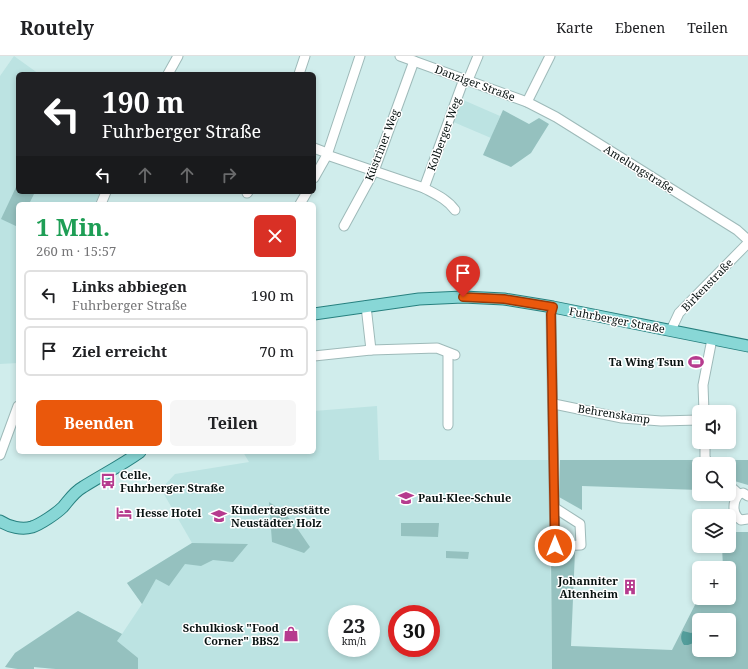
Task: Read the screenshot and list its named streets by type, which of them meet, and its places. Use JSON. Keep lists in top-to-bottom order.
{
  "streets": {
    "main road": ["Fuhrberger Straße"],
    "street": [
      "Danziger Straße",
      "Kolberger Weg",
      "Küstriner Weg",
      "Amelungstraße",
      "Birkenstraße",
      "Behrenskamp"
    ]
  },
  "crossings": [
    ["Danziger Straße", "Kolberger Weg"],
    ["Danziger Straße", "Küstriner Weg"],
    ["Danziger Straße", "Amelungstraße"],
    ["Amelungstraße", "Birkenstraße"],
    ["Birkenstraße", "Fuhrberger Straße"]
  ],
  "places": {
    "sports": ["Ta Wing Tsun"],
    "bus stop": ["Celle, Fuhrberger Straße"],
    "school or university": ["Paul-Klee-Schule", "Kindertagesstätte Neustädter Holz"],
    "hotel": ["Hesse Hotel"],
    "building": ["Johanniter Altenheim"],
    "shop": ["Schulkiosk \"Food Corner\" BBS2"]
  },
  "page": {
    "header": "Routely",
    "nav": ["Karte", "Ebenen", "Teilen"],
    "turn": ["190 m", "Fuhrberger Straße"],
    "heading": ["1 Min.", "260 m · 15:57"],
    "list": [
      {
        "name": "Links abbiegen",
        "note": "Fuhrberger Straße",
        "value": "190 m"
      },
      {
        "name": "Ziel erreicht",
        "value": "70 m"
      }
    ],
    "buttons": ["Beenden", "Teilen"],
    "map_buttons": ["+", "−"],
    "speed": "23 km/h",
    "limit": "30"
  }
}
